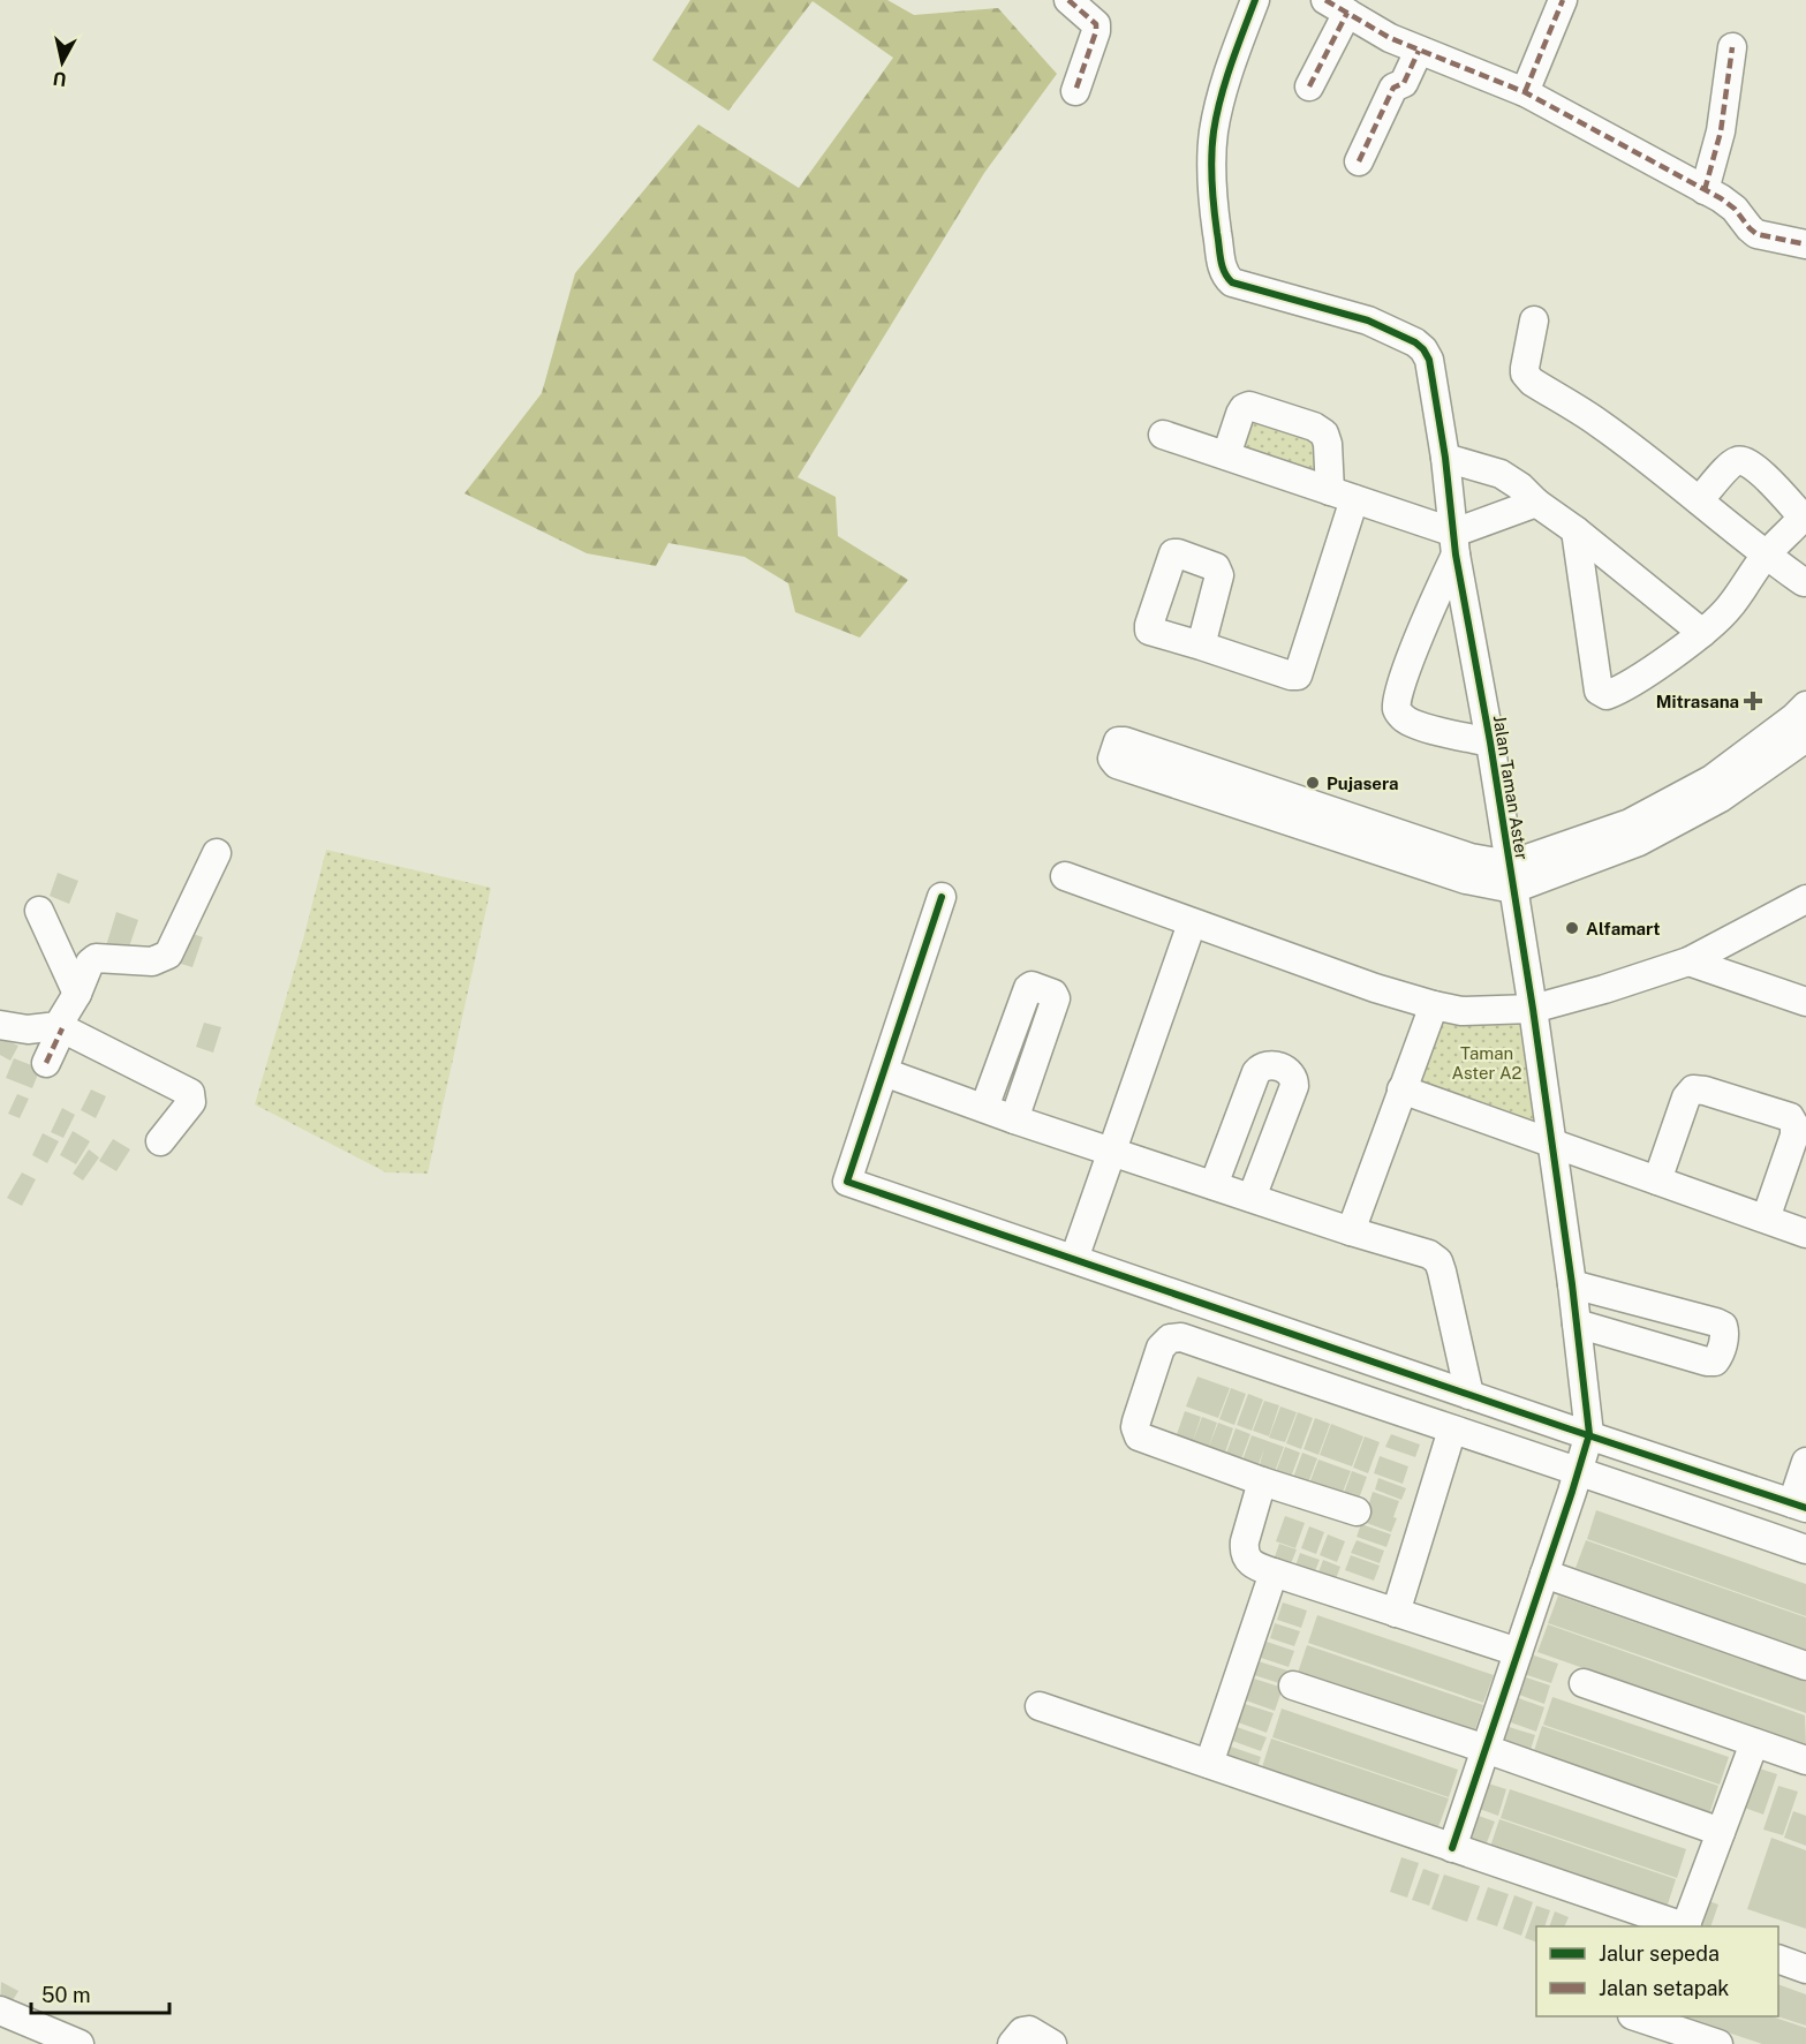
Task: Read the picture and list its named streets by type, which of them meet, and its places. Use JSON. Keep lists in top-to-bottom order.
{
  "streets": {
    "street": ["Jalan Taman Aster"]
  },
  "parks": ["Taman Aster A2"],
  "places": {
    "health": ["Mitrasana"],
    "other": ["Pujasera", "Alfamart"]
  },
  "legend": ["Jalur sepeda", "Jalan setapak"],
  "scale_bar": "50 m",
  "north": "bottom"
}
